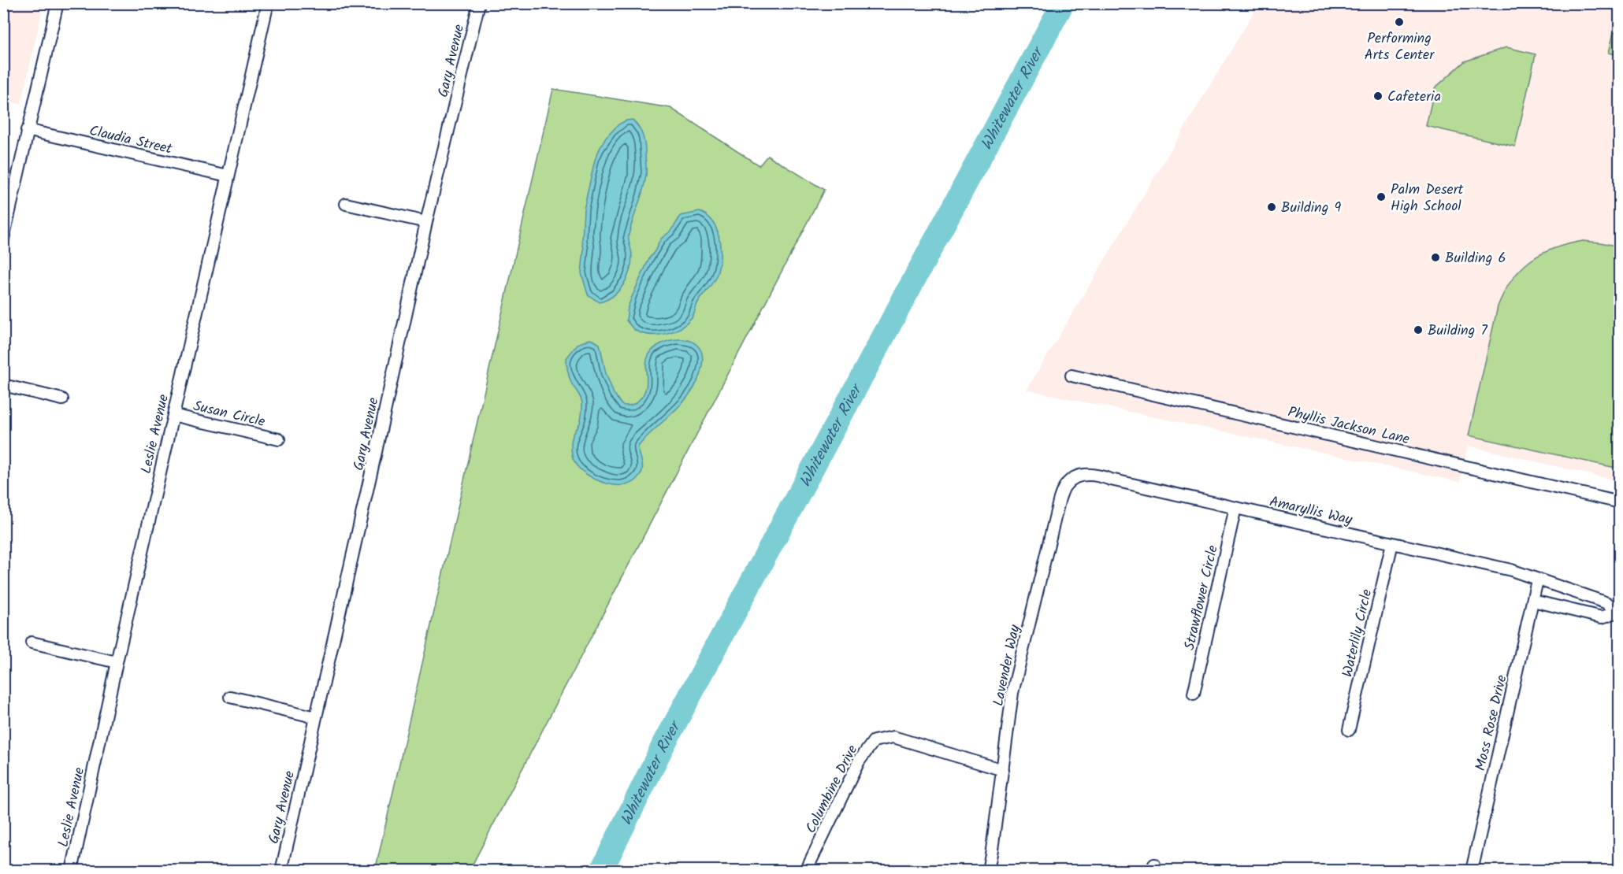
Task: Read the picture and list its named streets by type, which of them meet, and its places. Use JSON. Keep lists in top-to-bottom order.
{
  "streets": {
    "street": [
      "Gary Avenue",
      "Claudia Street",
      "Susan Circle",
      "Phyllis Jackson Lane",
      "Leslie Avenue",
      "Amaryllis Way",
      "Strawflower Circle",
      "Waterlily Circle",
      "Lavender Way",
      "Moss Rose Drive",
      "Columbine Drive"
    ]
  },
  "crossings": [
    ["Claudia Street", "Leslie Avenue"],
    ["Susan Circle", "Leslie Avenue"],
    ["Amaryllis Way", "Strawflower Circle"],
    ["Amaryllis Way", "Waterlily Circle"],
    ["Amaryllis Way", "Lavender Way"],
    ["Amaryllis Way", "Moss Rose Drive"],
    ["Lavender Way", "Columbine Drive"]
  ],
  "water": ["Whitewater River"],
  "places": [
    "Performing Arts Center",
    "Cafeteria",
    "Palm Desert High School",
    "Building 9",
    "Building 6",
    "Building 7"
  ]
}
